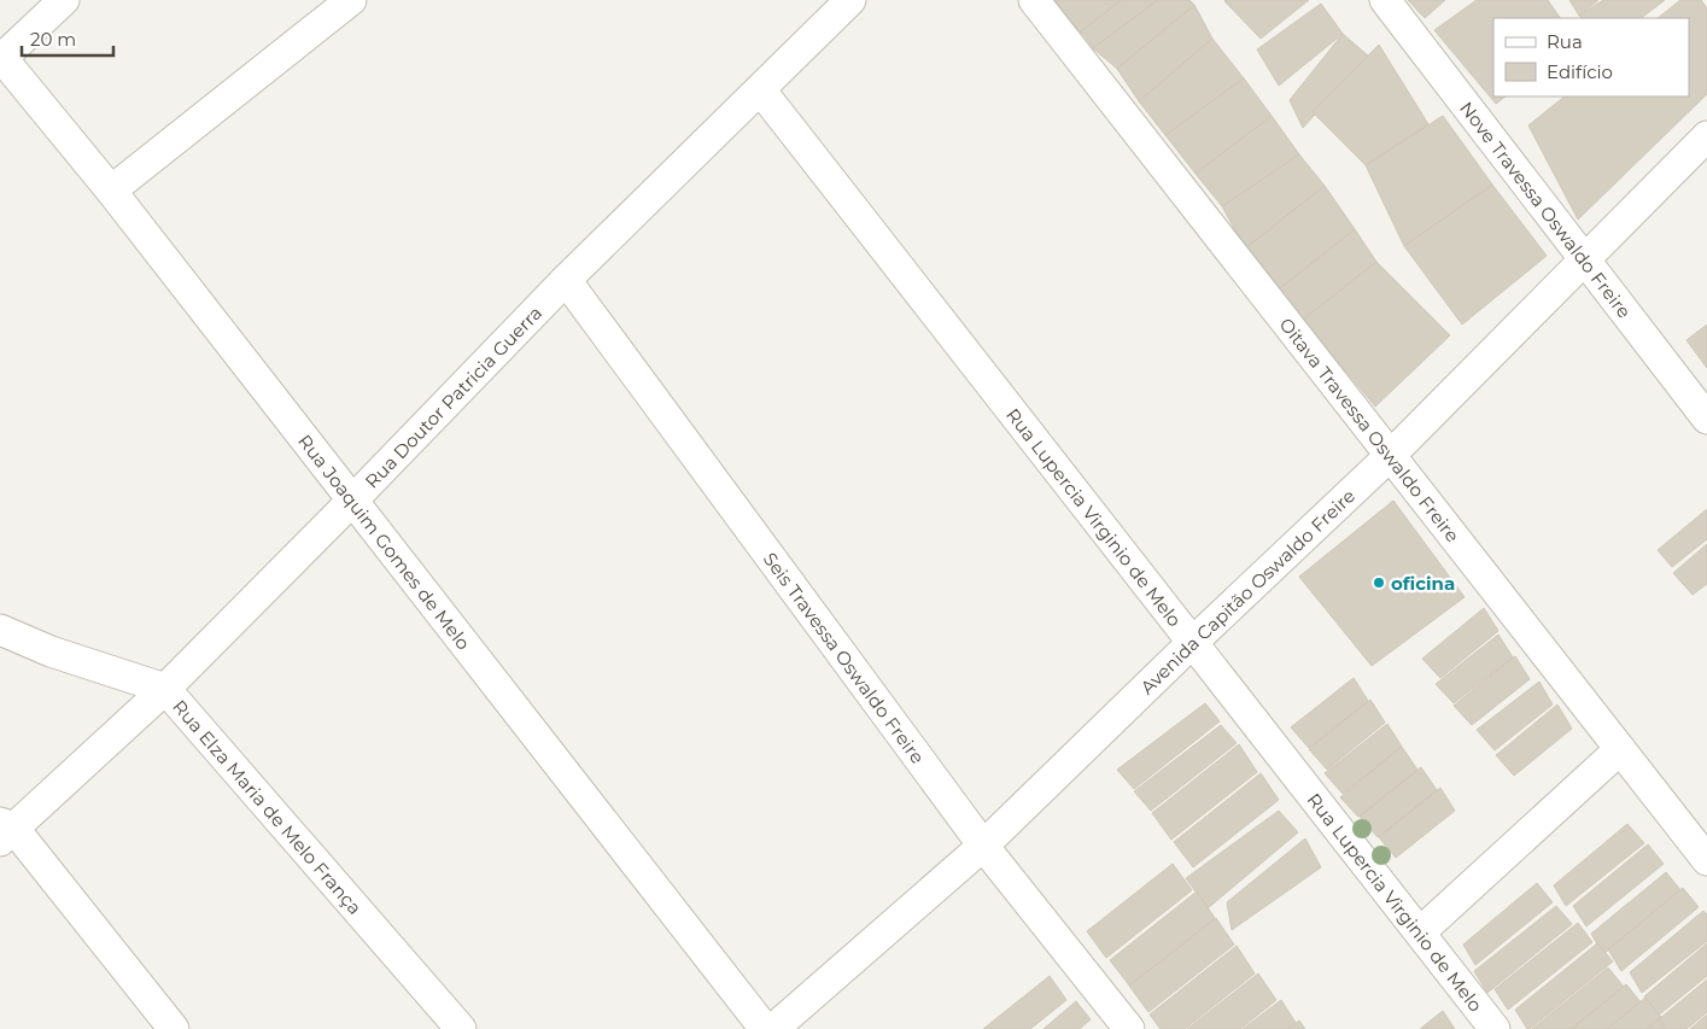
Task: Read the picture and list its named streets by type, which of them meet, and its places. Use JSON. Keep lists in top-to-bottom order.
{
  "streets": {
    "street": [
      "Nove Travessa Oswaldo Freire",
      "Rua Doutor Patricia Guerra",
      "Oitava Travessa Oswaldo Freire",
      "Rua Lupercia Virginio de Melo",
      "Rua Joaquim Gomes de Melo",
      "Avenida Capitão Oswaldo Freire",
      "Seis Travessa Oswaldo Freire",
      "Rua Elza Maria de Melo França"
    ]
  },
  "crossings": [
    ["Nove Travessa Oswaldo Freire", "Avenida Capitão Oswaldo Freire"],
    ["Rua Doutor Patricia Guerra", "Rua Lupercia Virginio de Melo"],
    ["Rua Doutor Patricia Guerra", "Rua Joaquim Gomes de Melo"],
    ["Rua Doutor Patricia Guerra", "Seis Travessa Oswaldo Freire"],
    ["Rua Doutor Patricia Guerra", "Rua Elza Maria de Melo França"],
    ["Oitava Travessa Oswaldo Freire", "Avenida Capitão Oswaldo Freire"],
    ["Rua Lupercia Virginio de Melo", "Avenida Capitão Oswaldo Freire"],
    ["Avenida Capitão Oswaldo Freire", "Seis Travessa Oswaldo Freire"]
  ],
  "places": ["oficina"],
  "legend": ["Rua", "Edifício"],
  "scale_bar": "20 m"
}
